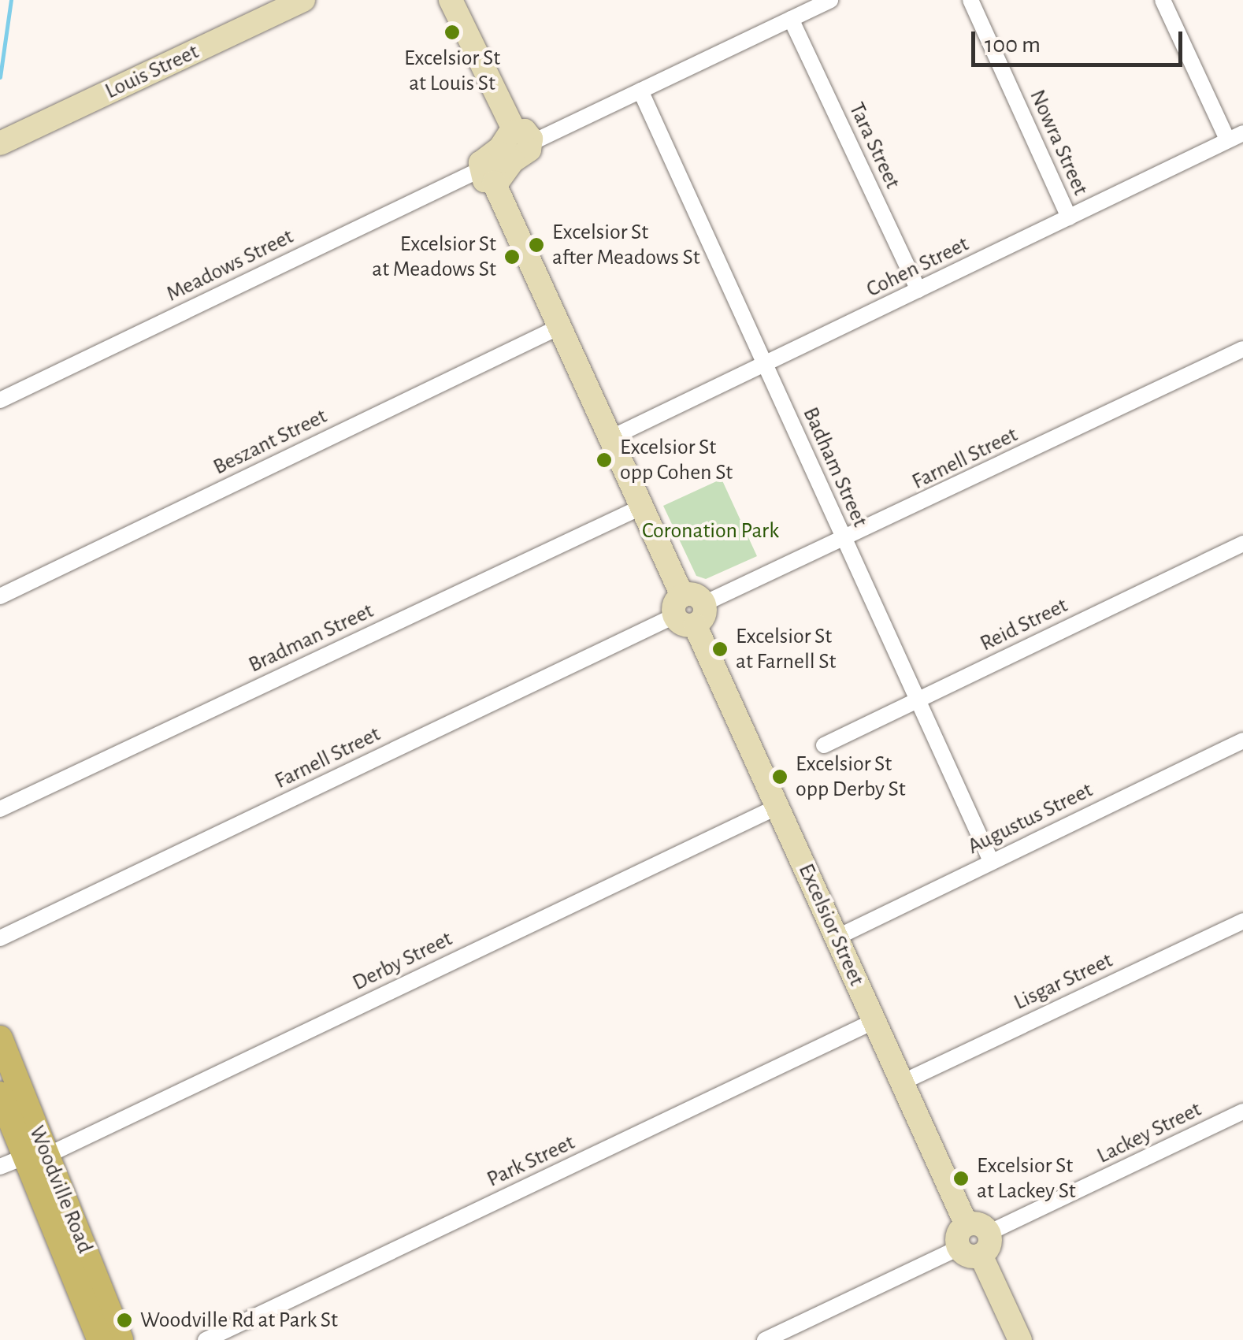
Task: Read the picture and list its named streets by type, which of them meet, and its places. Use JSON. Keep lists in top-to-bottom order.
{
  "streets": {
    "main road": ["Woodville Road"],
    "street": [
      "Louis Street",
      "Nowra Street",
      "Tara Street",
      "Meadows Street",
      "Cohen Street",
      "Beszant Street",
      "Farnell Street",
      "Badham Street",
      "Reid Street",
      "Bradman Street",
      "Augustus Street",
      "Excelsior Street",
      "Derby Street",
      "Lisgar Street",
      "Lackey Street",
      "Park Street"
    ]
  },
  "crossings": [
    ["Nowra Street", "Cohen Street"],
    ["Tara Street", "Cohen Street"],
    ["Meadows Street", "Excelsior Street"],
    ["Cohen Street", "Badham Street"],
    ["Cohen Street", "Excelsior Street"],
    ["Beszant Street", "Excelsior Street"],
    ["Farnell Street", "Badham Street"],
    ["Farnell Street", "Excelsior Street"],
    ["Badham Street", "Reid Street"],
    ["Badham Street", "Augustus Street"],
    ["Bradman Street", "Excelsior Street"],
    ["Augustus Street", "Excelsior Street"],
    ["Excelsior Street", "Derby Street"],
    ["Excelsior Street", "Lisgar Street"],
    ["Excelsior Street", "Lackey Street"],
    ["Excelsior Street", "Park Street"],
    ["Derby Street", "Woodville Road"]
  ],
  "parks": ["Coronation Park"],
  "places": [
    "Excelsior St at Louis St",
    "Excelsior St after Meadows St",
    "Excelsior St at Meadows St",
    "Excelsior St opp Cohen St",
    "Excelsior St at Farnell St",
    "Excelsior St opp Derby St",
    "Excelsior St at Lackey St",
    "Woodville Rd at Park St"
  ],
  "scale_bar": "100 m"
}
